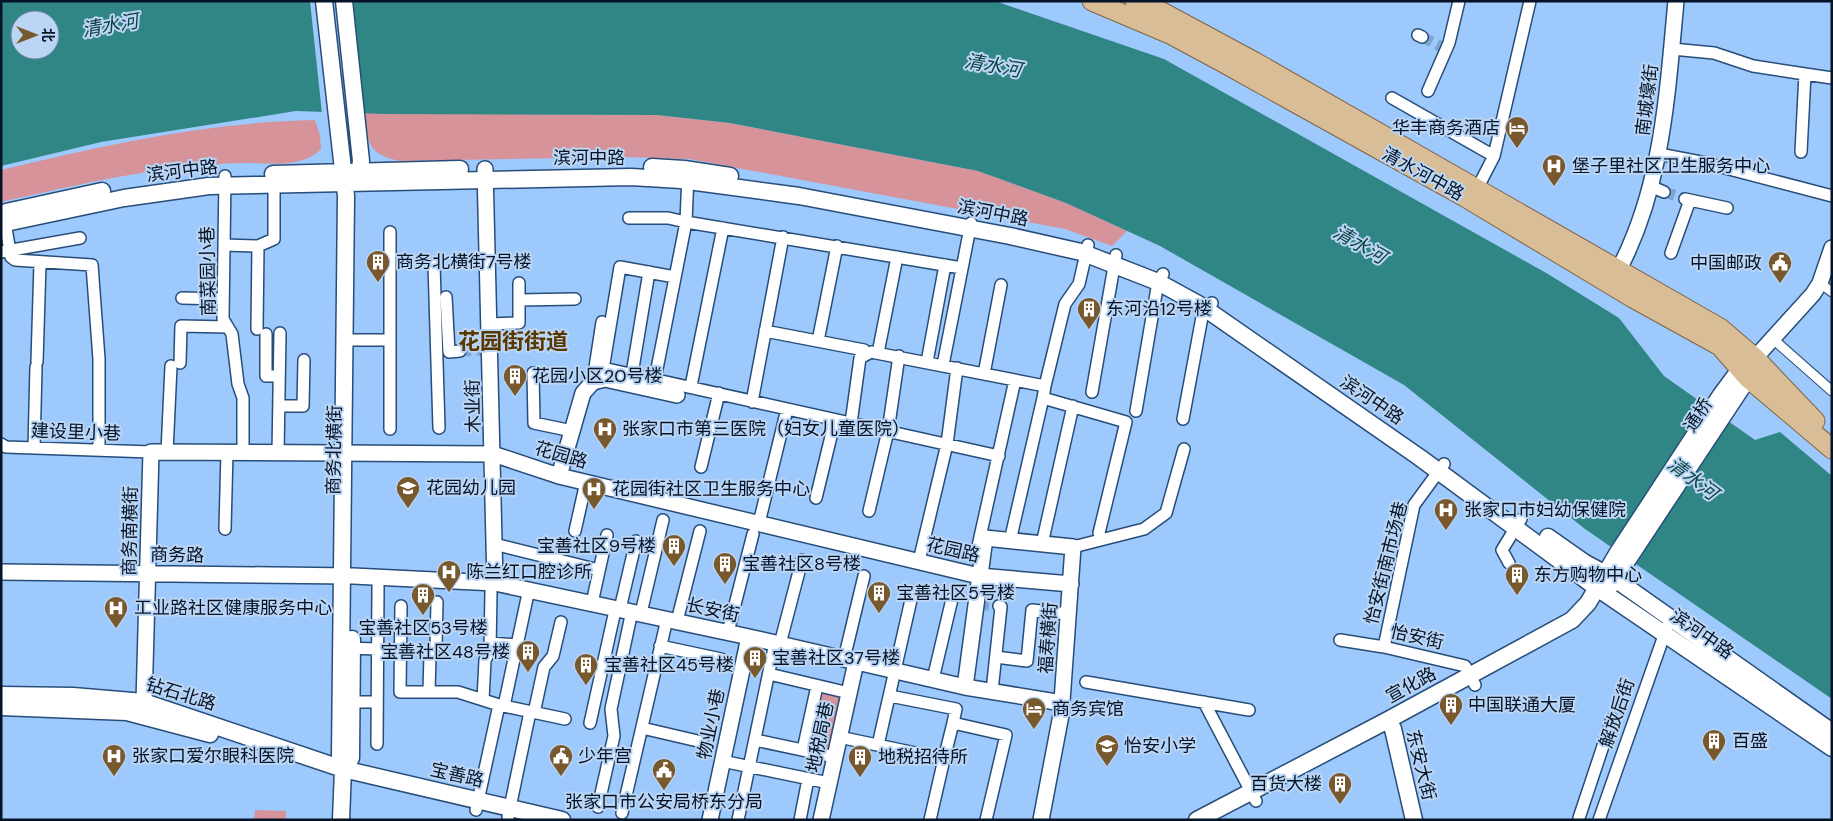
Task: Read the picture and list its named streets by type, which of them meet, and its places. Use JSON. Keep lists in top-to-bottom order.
{
  "streets": {
    "main road": [
      "滨河中路",
      "清水河中路",
      "通桥",
      "商务北横街",
      "宣化路",
      "钻石北路",
      "东安大街",
      "宝善路"
    ],
    "street": [
      "南城壕街",
      "南菜园小巷",
      "木业街",
      "建设里小巷",
      "花园路",
      "商务南横街",
      "商务路",
      "怡安街南市场巷",
      "长安街",
      "怡安街",
      "福寿横街",
      "解放后街",
      "物业小巷",
      "地税局巷"
    ]
  },
  "crossings": [
    ["南城壕街", "清水河中路"],
    ["滨河中路", "南菜园小巷"],
    ["滨河中路", "木业街"],
    ["滨河中路", "通桥"],
    ["滨河中路", "商务北横街"],
    ["滨河中路", "怡安街南市场巷"],
    ["滨河中路", "宣化路"],
    ["滨河中路", "解放后街"],
    ["南菜园小巷", "花园路"],
    ["木业街", "花园路"],
    ["木业街", "长安街"],
    ["通桥", "宣化路"],
    ["建设里小巷", "花园路"],
    ["建设里小巷", "商务南横街"],
    ["商务北横街", "花园路"],
    ["商务北横街", "商务路"],
    ["商务北横街", "长安街"],
    ["商务北横街", "钻石北路"],
    ["商务北横街", "宝善路"],
    ["花园路", "商务南横街"],
    ["花园路", "福寿横街"],
    ["商务南横街", "商务路"],
    ["商务南横街", "钻石北路"],
    ["商务路", "长安街"],
    ["怡安街南市场巷", "怡安街"],
    ["长安街", "福寿横街"],
    ["长安街", "物业小巷"],
    ["长安街", "地税局巷"],
    ["怡安街", "宣化路"],
    ["宣化路", "东安大街"],
    ["钻石北路", "宝善路"]
  ],
  "districts": ["花园街街道"],
  "water": ["清水河"],
  "places": {
    "hotel": ["华丰商务酒店", "商务宾馆"],
    "hospital": [
      "堡子里社区卫生服务中心",
      "张家口市第三医院（妇女儿童医院）",
      "花园街社区卫生服务中心",
      "张家口市妇幼保健院",
      "陈兰红口腔诊所",
      "工业路社区健康服务中心",
      "张家口爱尔眼科医院"
    ],
    "building": [
      "商务北横街7号楼",
      "东河沿12号楼",
      "花园小区20号楼",
      "宝善社区9号楼",
      "宝善社区8号楼",
      "东方购物中心",
      "宝善社区5号楼",
      "宝善社区53号楼",
      "宝善社区48号楼",
      "宝善社区37号楼",
      "宝善社区45号楼",
      "中国联通大厦",
      "百盛",
      "地税招待所",
      "百货大楼"
    ],
    "public building": ["中国邮政", "少年宫", "张家口市公安局桥东分局"],
    "school or university": ["花园幼儿园", "怡安小学"]
  },
  "north": "right"
}
